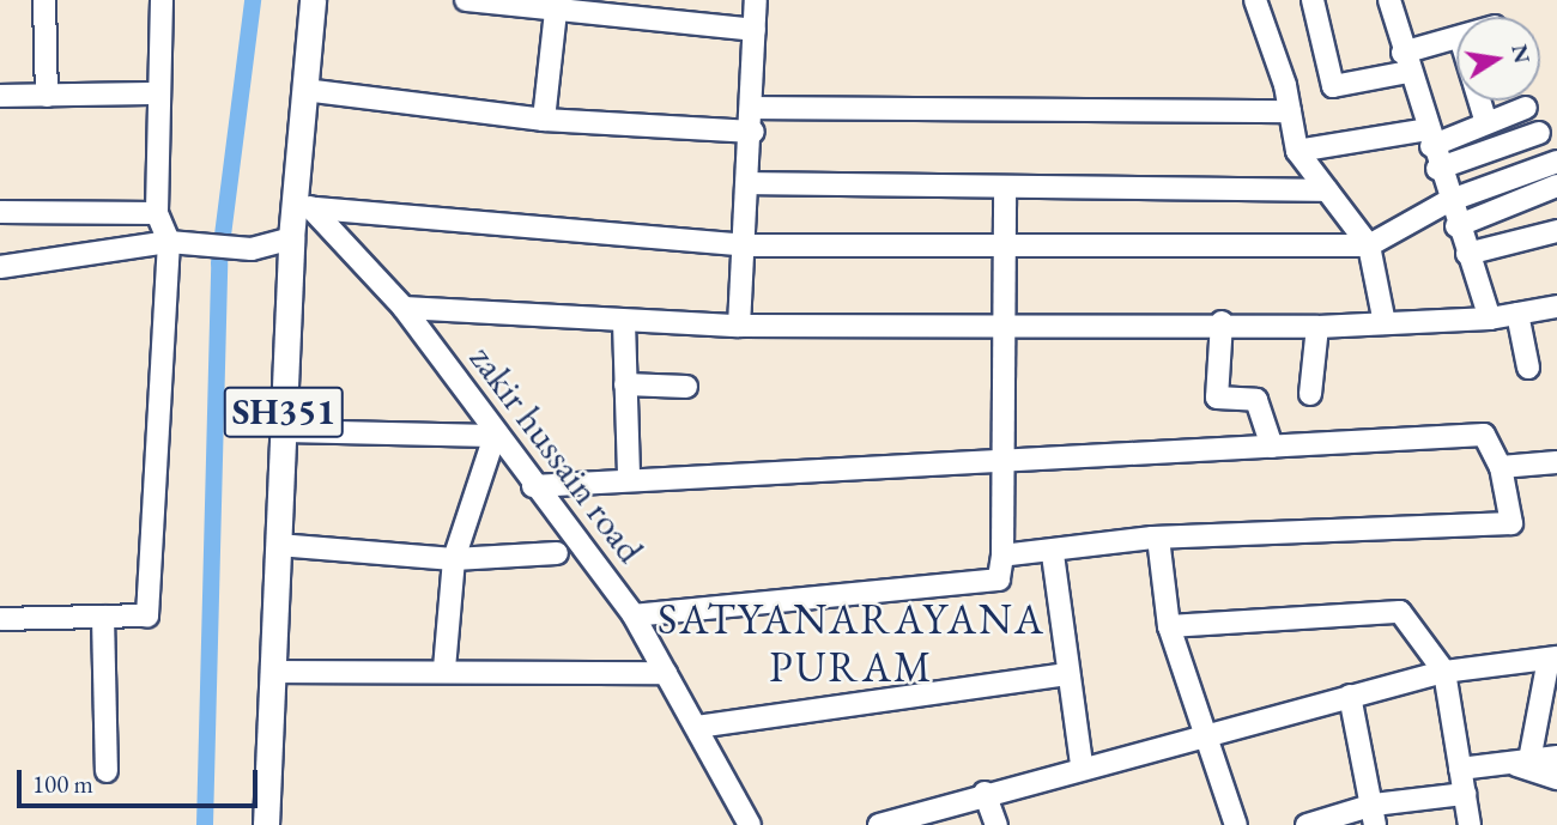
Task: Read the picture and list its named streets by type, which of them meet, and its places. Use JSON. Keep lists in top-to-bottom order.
{
  "streets": {
    "main road": ["SH351"],
    "street": ["zakir hussain road"]
  },
  "crossings": [
    ["SH351", "zakir hussain road"]
  ],
  "districts": ["SATYANARAYANA PURAM"],
  "scale_bar": "100 m",
  "north": "right"
}
